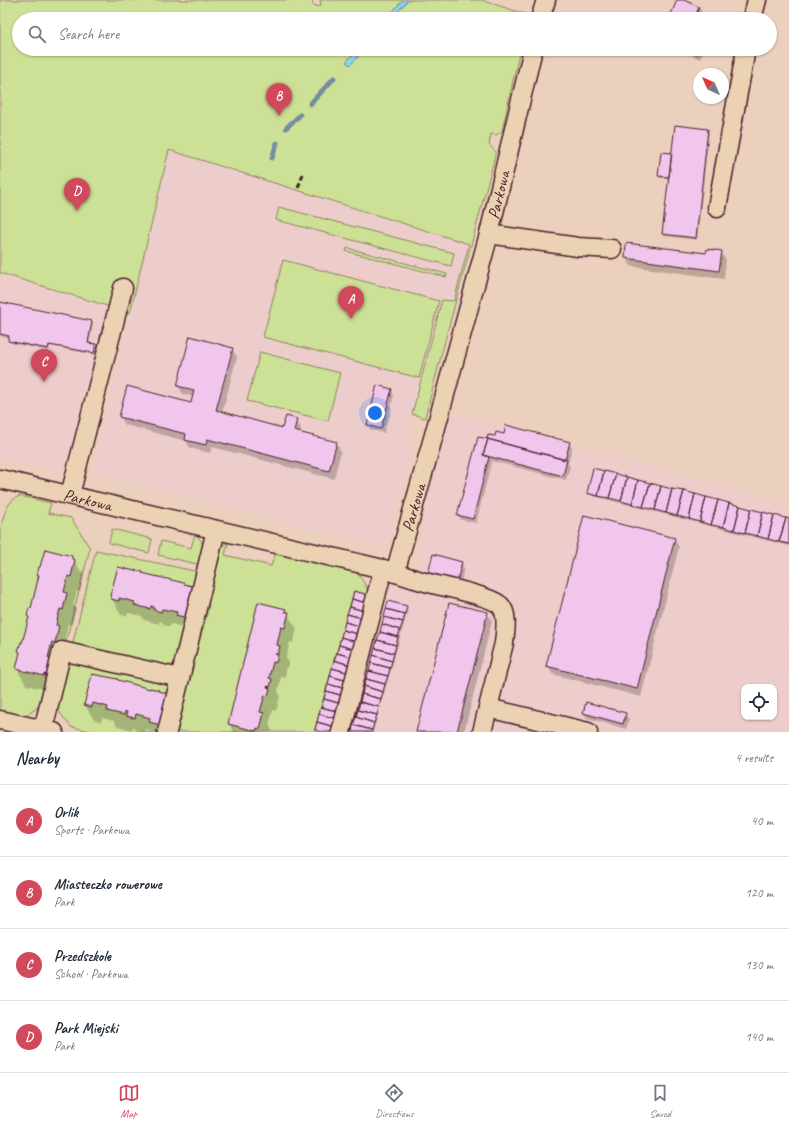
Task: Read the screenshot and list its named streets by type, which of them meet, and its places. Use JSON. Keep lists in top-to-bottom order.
{
  "streets": {
    "street": ["Parkowa"]
  },
  "north": "top left",
  "page": {
    "search": "Search here",
    "pins": [
      "B",
      "D",
      "A",
      "C"
    ],
    "heading": ["Nearby", "4 results"],
    "list": [
      {
        "mark": "A",
        "name": "Orlik",
        "note": "Sports · Parkowa",
        "value": "40 m"
      },
      {
        "mark": "B",
        "name": "Miasteczko rowerowe",
        "note": "Park",
        "value": "120 m"
      },
      {
        "mark": "C",
        "name": "Przedszkole",
        "note": "School · Parkowa",
        "value": "130 m"
      },
      {
        "mark": "D",
        "name": "Park Miejski",
        "note": "Park",
        "value": "140 m"
      }
    ],
    "nav": ["Map", "Directions", "Saved"]
  }
}
